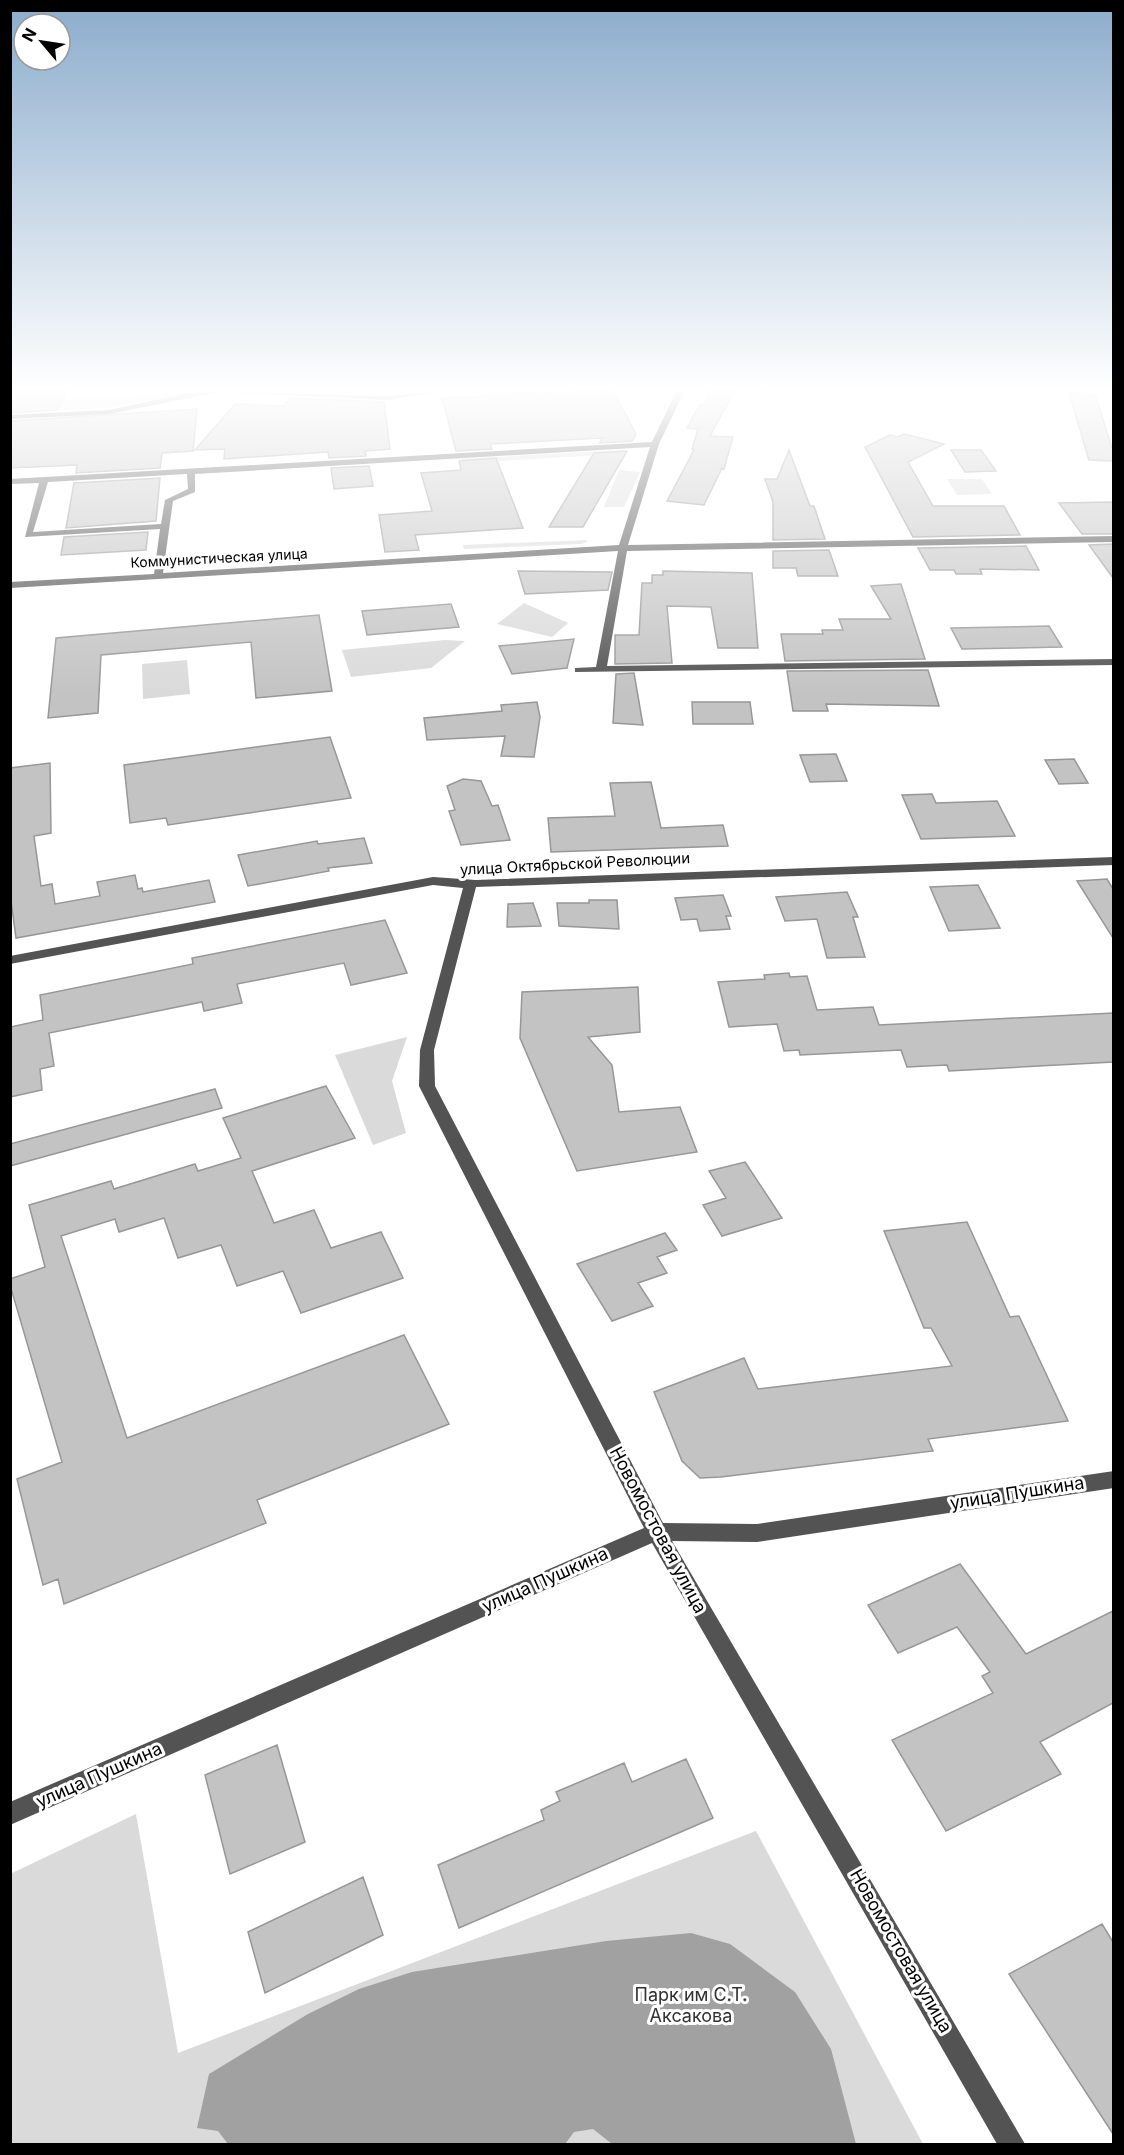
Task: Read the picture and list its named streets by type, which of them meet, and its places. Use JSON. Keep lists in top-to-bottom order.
{
  "streets": {
    "street": [
      "Коммунистическая улица",
      "улица Октябрьской Революции",
      "улица Пушкина",
      "Новомостовая улица"
    ]
  },
  "crossings": [
    ["улица Октябрьской Революции", "Новомостовая улица"],
    ["улица Пушкина", "Новомостовая улица"]
  ],
  "parks": ["Парк им С.Т. Аксакова"],
  "north": "top left"
}
